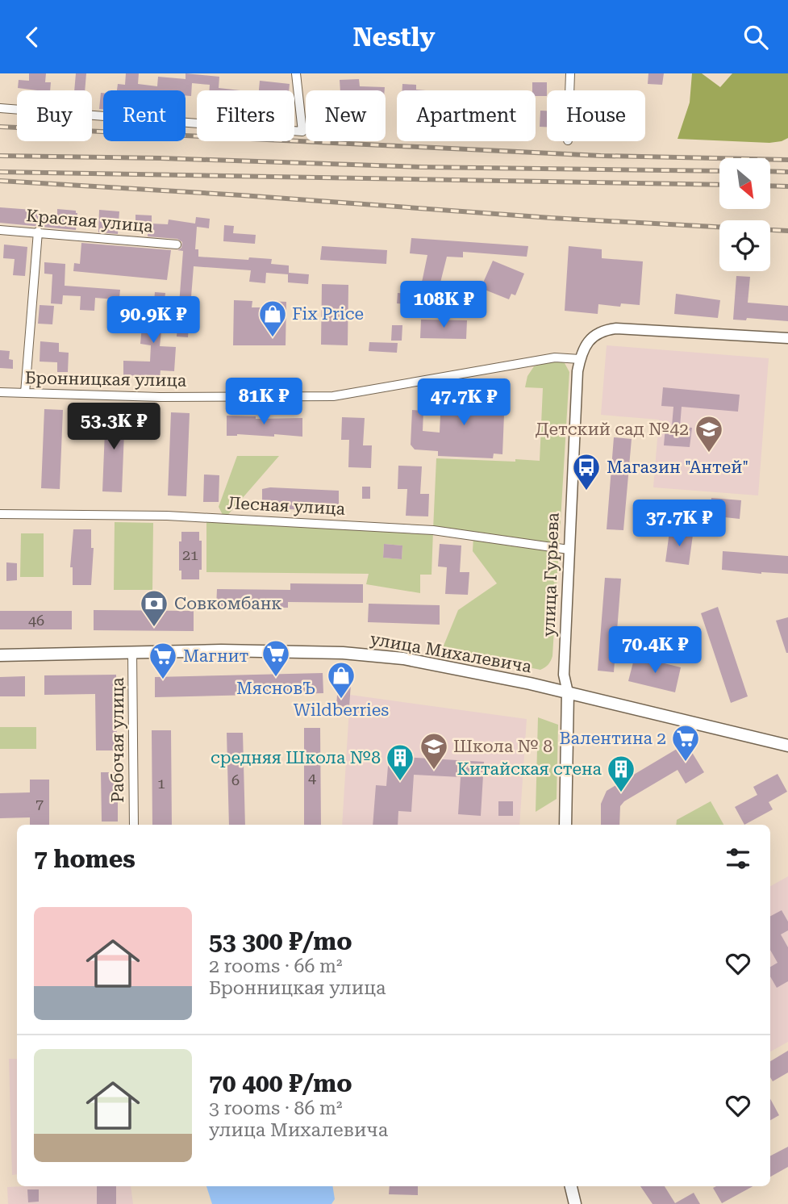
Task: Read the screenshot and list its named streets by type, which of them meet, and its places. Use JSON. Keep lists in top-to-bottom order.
{
  "streets": {
    "main road": ["улица Гурьева", "улица Михалевича"],
    "street": [
      "Красная улица",
      "Бронницкая улица",
      "Лесная улица",
      "Рабочая улица"
    ]
  },
  "crossings": [
    ["Бронницкая улица", "улица Гурьева"],
    ["Лесная улица", "улица Гурьева"],
    ["улица Гурьева", "улица Михалевича"],
    ["улица Михалевича", "Рабочая улица"]
  ],
  "places": {
    "shop": ["Fix Price", "Wildberries"],
    "school or university": ["Детский сад №42", "Школа № 8"],
    "bus stop": ["Магазин \"Антей\""],
    "bank": ["Совкомбанк"],
    "supermarket": ["МясновЪ", "Магнит", "Валентина 2"],
    "building": ["средняя Школа №8", "Китайская стена"]
  },
  "house_numbers": [
    "21",
    "46",
    "4",
    "6",
    "1",
    "7"
  ],
  "north": "bottom right",
  "page": {
    "header": "Nestly",
    "chip": [
      "Buy",
      "Rent",
      "Filters",
      "New",
      "Apartment",
      "House"
    ],
    "price": [
      "108K ₽",
      "90.9K ₽",
      "81K ₽",
      "47.7K ₽",
      "53.3K ₽",
      "37.7K ₽",
      "70.4K ₽"
    ],
    "heading": "7 homes",
    "list": [
      {
        "name": "53 300 ₽/mo",
        "note": "2 rooms · 66 m² · Бронницкая улица"
      },
      {
        "name": "70 400 ₽/mo",
        "note": "3 rooms · 86 m² · улица Михалевича"
      }
    ]
  }
}
